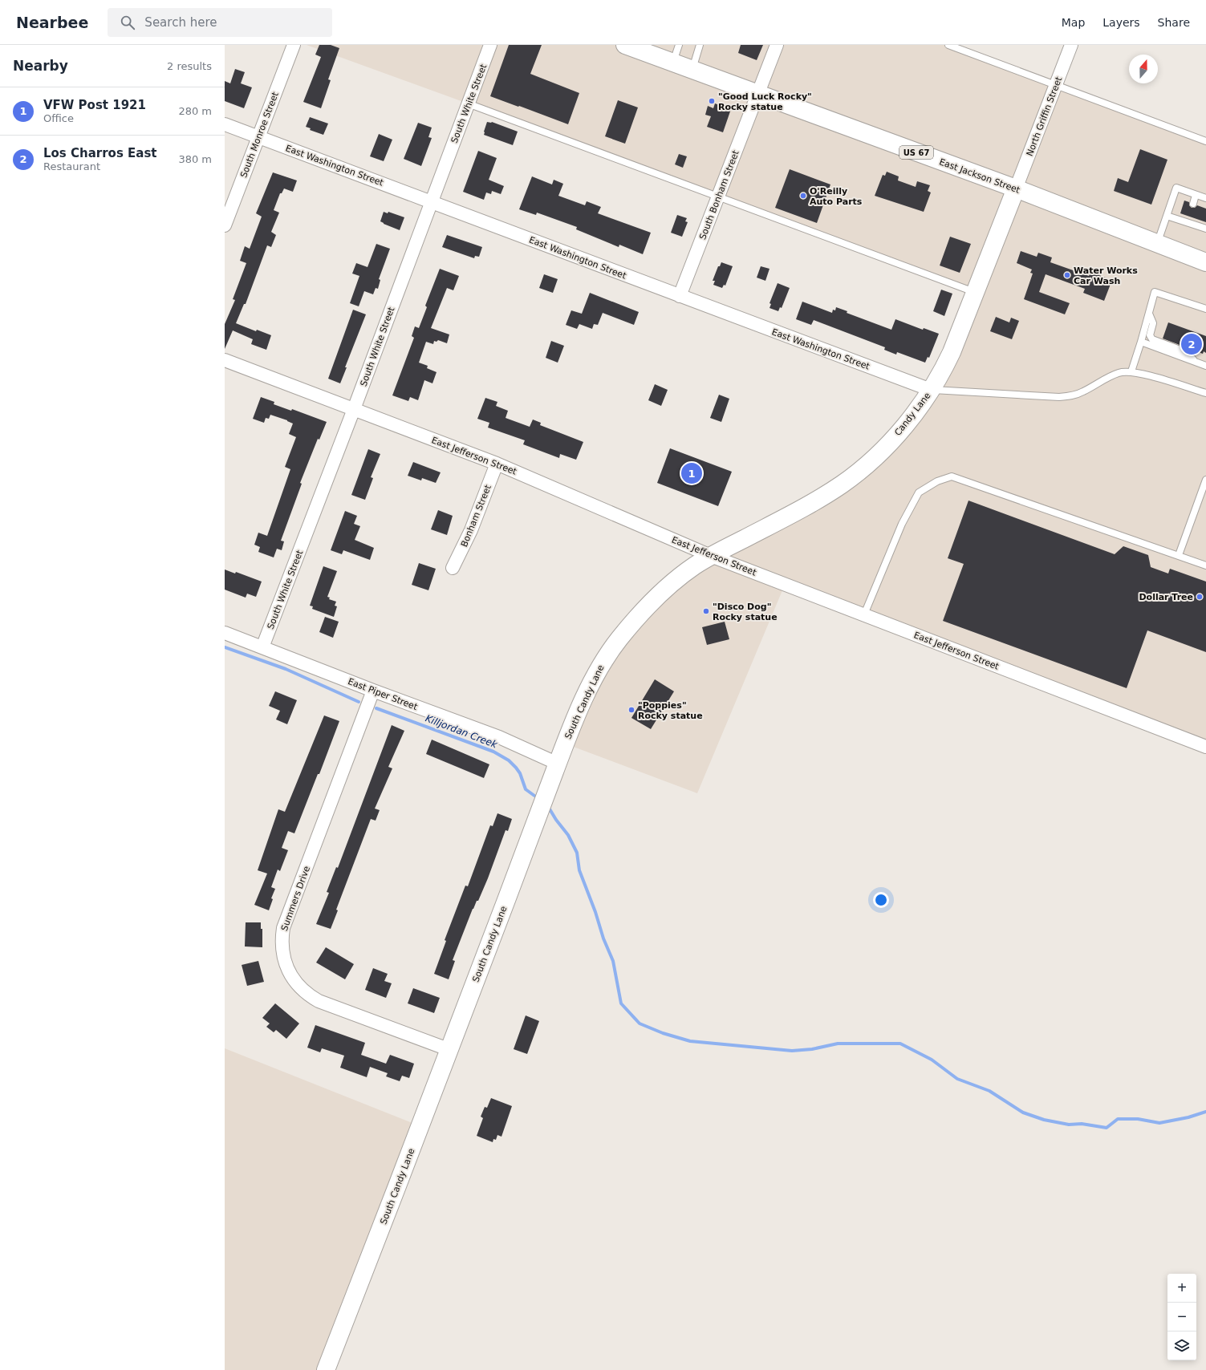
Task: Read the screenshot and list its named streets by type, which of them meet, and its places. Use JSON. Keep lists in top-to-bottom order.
{
  "streets": {
    "main road": [
      "US 67",
      "East Jackson Street",
      "Candy Lane",
      "South Candy Lane"
    ],
    "street": [
      "South White Street",
      "North Griffin Street",
      "South Monroe Street",
      "East Washington Street",
      "South Bonham Street",
      "East Jefferson Street",
      "Bonham Street",
      "East Piper Street",
      "Summers Drive"
    ]
  },
  "crossings": [
    ["South White Street", "East Washington Street"],
    ["South White Street", "East Jefferson Street"],
    ["South White Street", "East Piper Street"],
    ["North Griffin Street", "East Jackson Street"],
    ["North Griffin Street", "Candy Lane"],
    ["South Monroe Street", "East Washington Street"],
    ["East Washington Street", "South Bonham Street"],
    ["East Washington Street", "Candy Lane"],
    ["East Jackson Street", "South Bonham Street"],
    ["East Jackson Street", "Candy Lane"],
    ["Candy Lane", "East Jefferson Street"],
    ["Candy Lane", "South Candy Lane"],
    ["East Jefferson Street", "Bonham Street"],
    ["East Jefferson Street", "South Candy Lane"],
    ["East Piper Street", "South Candy Lane"],
    ["East Piper Street", "Summers Drive"],
    ["South Candy Lane", "Summers Drive"]
  ],
  "water": ["Killjordan Creek"],
  "places": [
    "\"Good Luck Rocky\" Rocky statue",
    "O'Reilly Auto Parts",
    "Water Works Car Wash",
    "Dollar Tree",
    "\"Disco Dog\" Rocky statue",
    "\"Poppies\" Rocky statue"
  ],
  "north": "top",
  "page": {
    "header": "Nearbee",
    "search": "Search here",
    "nav": ["Map", "Layers", "Share"],
    "heading": ["Nearby", "2 results"],
    "list": [
      {
        "mark": "1",
        "name": "VFW Post 1921",
        "note": "Office",
        "value": "280 m"
      },
      {
        "mark": "2",
        "name": "Los Charros East",
        "note": "Restaurant",
        "value": "380 m"
      }
    ],
    "pins": ["2", "1"],
    "map_buttons": ["+", "−"]
  }
}
